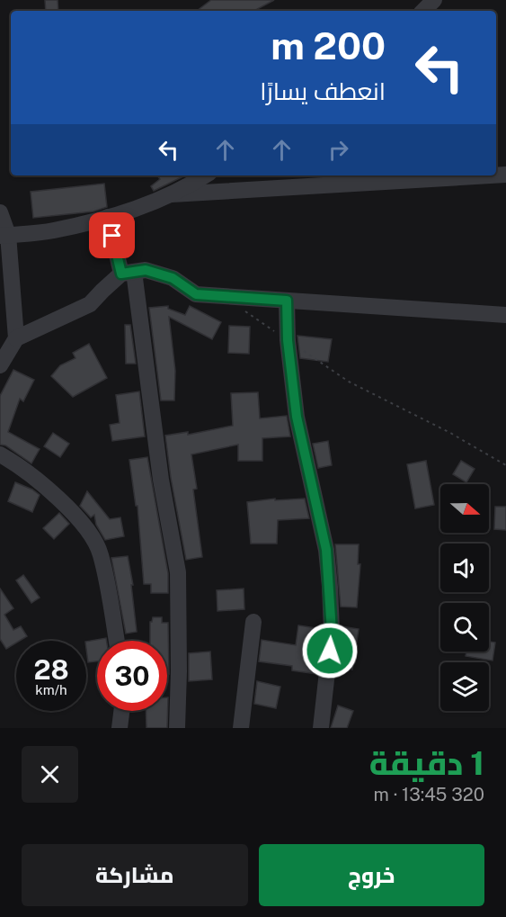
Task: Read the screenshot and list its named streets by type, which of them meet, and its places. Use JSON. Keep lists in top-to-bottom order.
{
  "north": "right",
  "page": {
    "turn": ["200 m", "انعطف يسارًا"],
    "speed": "28 km/h",
    "limit": "30",
    "heading": ["1 دقيقة", "320 m · 13:45"],
    "buttons": ["خروج", "مشاركة"]
  }
}
